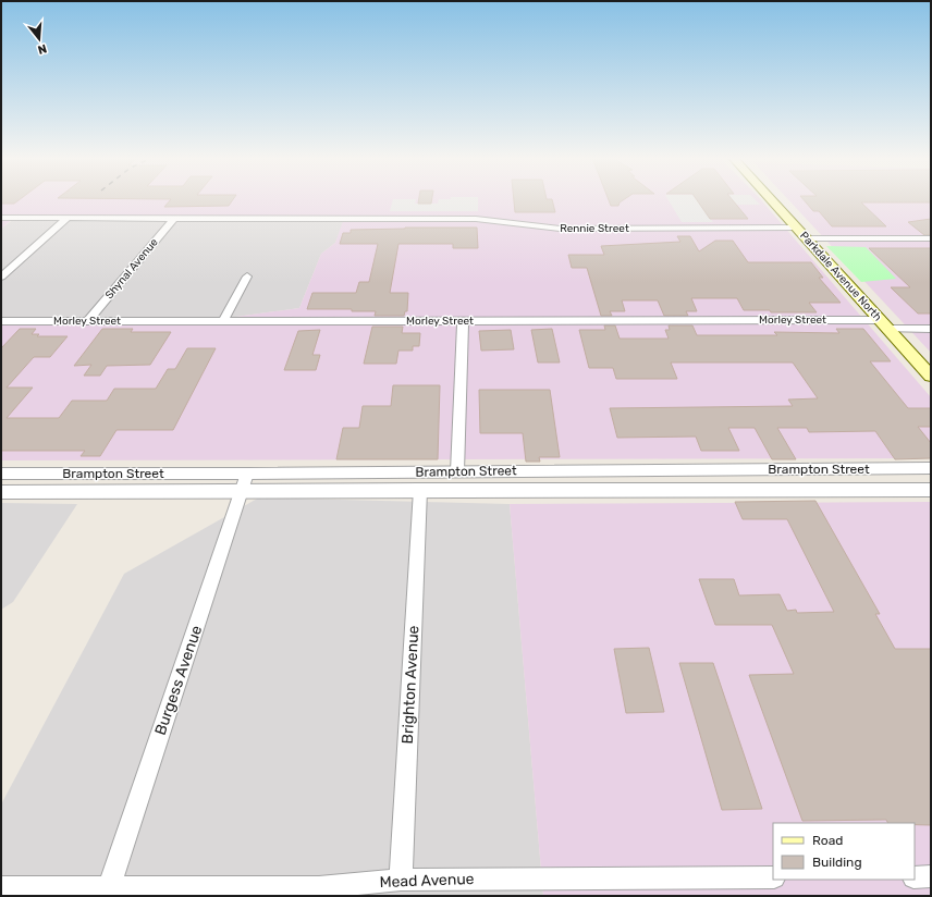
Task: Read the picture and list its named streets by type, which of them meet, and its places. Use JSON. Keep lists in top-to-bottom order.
{
  "streets": {
    "main road": ["Parkdale Avenue North"],
    "street": [
      "Rennie Street",
      "Shynal Avenue",
      "Morley Street",
      "Brampton Street",
      "Burgess Avenue",
      "Brighton Avenue",
      "Mead Avenue"
    ]
  },
  "crossings": [
    ["Rennie Street", "Shynal Avenue"],
    ["Rennie Street", "Parkdale Avenue North"],
    ["Shynal Avenue", "Morley Street"],
    ["Parkdale Avenue North", "Morley Street"],
    ["Brampton Street", "Burgess Avenue"],
    ["Brampton Street", "Brighton Avenue"],
    ["Burgess Avenue", "Mead Avenue"],
    ["Brighton Avenue", "Mead Avenue"]
  ],
  "legend": ["Road", "Building"],
  "north": "bottom"
}
